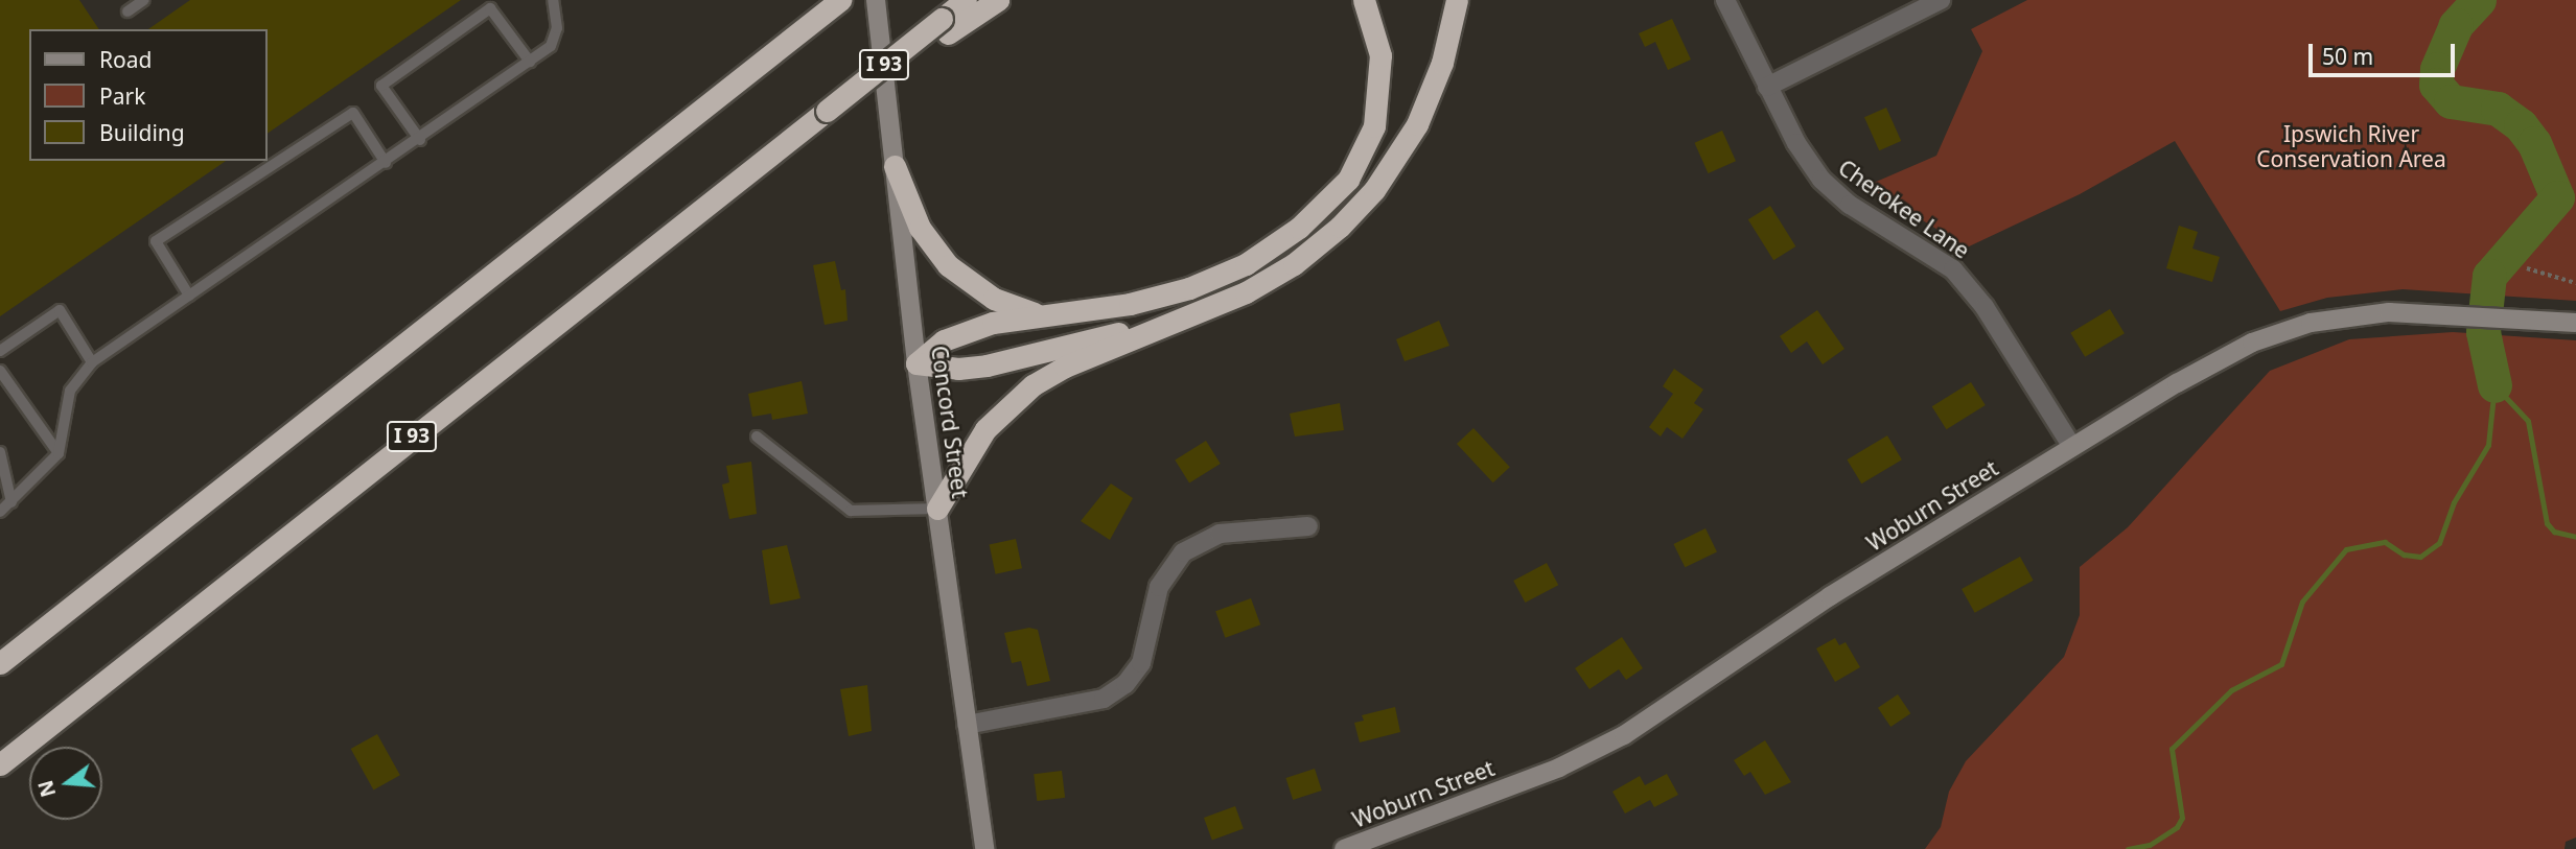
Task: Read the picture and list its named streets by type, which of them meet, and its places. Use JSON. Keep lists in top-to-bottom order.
{
  "streets": {
    "highway": ["I 93"],
    "street": ["Cherokee Lane", "Concord Street", "Woburn Street"]
  },
  "crossings": [
    ["Cherokee Lane", "Woburn Street"]
  ],
  "parks": ["Ipswich River Conservation Area"],
  "legend": ["Road", "Park", "Building"],
  "scale_bar": "50 m",
  "north": "left"
}
